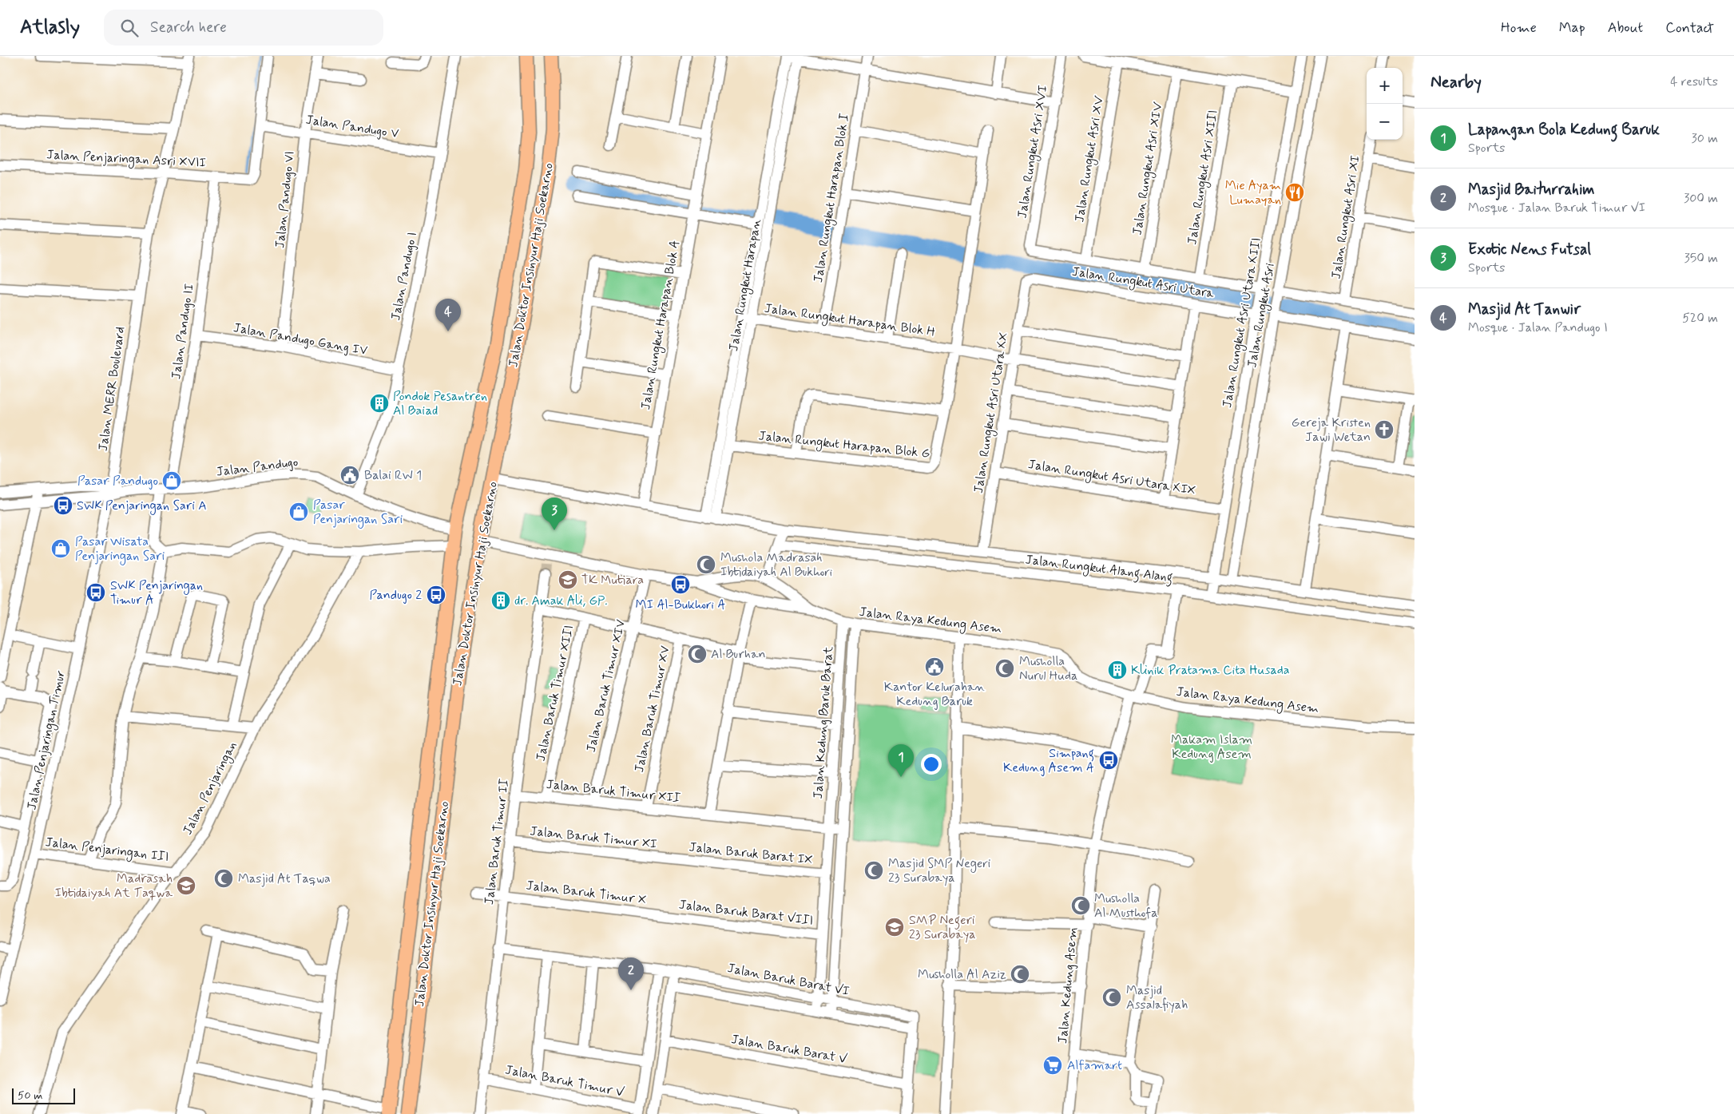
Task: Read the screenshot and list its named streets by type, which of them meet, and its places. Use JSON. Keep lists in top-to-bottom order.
{
  "streets": {
    "main road": ["Jalan Doktor Insinyur Haji Soekarno"],
    "street": [
      "Jalan Pandugo V",
      "Jalan Rungkut Asri XVI",
      "Jalan Penjaringan Asri XVII",
      "Jalan Rungkut Asri XV",
      "Jalan Rungkut Asri XIV",
      "Jalan Rungkut Asri XIII",
      "Jalan Rungkut Harapan Blok I",
      "Jalan Pandugo VI",
      "Jalan Rungkut Asri XI",
      "Jalan Pandugo I",
      "Jalan Rungkut Asri Utara",
      "Jalan Rungkut Harapan",
      "Jalan Rungkut Asri",
      "Jalan Rungkut Harapan Blok H",
      "Jalan Rungkut Asri Utara XIII",
      "Jalan Rungkut Harapan Blok A",
      "Jalan Pandugo II",
      "Jalan Pandugo Gang IV",
      "Jalan MERR Boulevard",
      "Jalan Rungkut Asri Utara XX",
      "Jalan Rungkut Harapan Blok G",
      "Jalan Pandugo",
      "Jalan Rungkut Asri Utara XIX",
      "Jalan Rungkut Alang Alang",
      "Jalan Raya Kedung Asem",
      "Jalan Baruk Timur XIV",
      "Jalan Baruk Timur XIII",
      "Jalan Baruk Timur XV",
      "Jalan Kedung Baruk Barat",
      "Jalan Penjaringan Timur",
      "Jalan Penjaringan",
      "Jalan Baruk Timur XII",
      "Jalan Baruk Timur XI",
      "Jalan Baruk Timur II",
      "Jalan Penjaringan III",
      "Jalan Baruk Barat IX",
      "Jalan Baruk Timur X",
      "Jalan Baruk Barat VIII",
      "Jalan Baruk Barat VI",
      "Jalan Kedung Asem",
      "Jalan Baruk Barat V",
      "Jalan Baruk Timur V"
    ]
  },
  "crossings": [
    ["Jalan Pandugo V", "Jalan Penjaringan Asri XVII"],
    ["Jalan Pandugo V", "Jalan Pandugo VI"],
    ["Jalan Pandugo V", "Jalan Pandugo I"],
    ["Jalan Rungkut Asri XVI", "Jalan Rungkut Asri Utara"],
    ["Jalan Penjaringan Asri XVII", "Jalan Pandugo II"],
    ["Jalan Penjaringan Asri XVII", "Jalan MERR Boulevard"],
    ["Jalan Rungkut Asri XV", "Jalan Rungkut Asri Utara"],
    ["Jalan Rungkut Asri XIV", "Jalan Rungkut Asri Utara"],
    ["Jalan Rungkut Asri XIII", "Jalan Rungkut Asri Utara"],
    ["Jalan Rungkut Harapan Blok I", "Jalan Rungkut Harapan Blok H"],
    ["Jalan Pandugo VI", "Jalan Pandugo Gang IV"],
    ["Jalan Doktor Insinyur Haji Soekarno", "Jalan Pandugo"],
    ["Jalan Doktor Insinyur Haji Soekarno", "Jalan Raya Kedung Asem"],
    ["Jalan Pandugo I", "Jalan Pandugo Gang IV"],
    ["Jalan Pandugo I", "Jalan Pandugo"],
    ["Jalan Rungkut Asri Utara", "Jalan Rungkut Asri Utara XIII"],
    ["Jalan Rungkut Asri Utara", "Jalan Rungkut Asri Utara XX"],
    ["Jalan Rungkut Harapan", "Jalan Rungkut Harapan Blok H"],
    ["Jalan Rungkut Harapan", "Jalan Rungkut Harapan Blok G"],
    ["Jalan Rungkut Asri", "Jalan Rungkut Alang Alang"],
    ["Jalan Rungkut Harapan Blok H", "Jalan Rungkut Asri Utara XX"],
    ["Jalan Rungkut Harapan Blok H", "Jalan Rungkut Harapan Blok G"],
    ["Jalan Rungkut Asri Utara XIII", "Jalan Rungkut Asri Utara XIX"],
    ["Jalan Rungkut Asri Utara XIII", "Jalan Rungkut Alang Alang"],
    ["Jalan Pandugo II", "Jalan Pandugo Gang IV"],
    ["Jalan Pandugo II", "Jalan Pandugo"],
    ["Jalan MERR Boulevard", "Jalan Pandugo"],
    ["Jalan MERR Boulevard", "Jalan Penjaringan Timur"],
    ["Jalan Rungkut Asri Utara XX", "Jalan Rungkut Asri Utara XIX"],
    ["Jalan Rungkut Asri Utara XX", "Jalan Rungkut Alang Alang"],
    ["Jalan Pandugo", "Jalan Penjaringan Timur"],
    ["Jalan Rungkut Alang Alang", "Jalan Kedung Asem"],
    ["Jalan Raya Kedung Asem", "Jalan Baruk Timur XIV"],
    ["Jalan Raya Kedung Asem", "Jalan Kedung Baruk Barat"],
    ["Jalan Raya Kedung Asem", "Jalan Baruk Timur II"],
    ["Jalan Raya Kedung Asem", "Jalan Kedung Asem"],
    ["Jalan Baruk Timur XIV", "Jalan Baruk Timur XII"],
    ["Jalan Baruk Timur XIII", "Jalan Baruk Timur XII"],
    ["Jalan Baruk Timur XV", "Jalan Baruk Timur XII"],
    ["Jalan Kedung Baruk Barat", "Jalan Baruk Timur XII"],
    ["Jalan Kedung Baruk Barat", "Jalan Baruk Barat IX"],
    ["Jalan Kedung Baruk Barat", "Jalan Baruk Barat VIII"],
    ["Jalan Kedung Baruk Barat", "Jalan Baruk Barat VI"],
    ["Jalan Penjaringan Timur", "Jalan Penjaringan III"],
    ["Jalan Penjaringan", "Jalan Penjaringan III"],
    ["Jalan Baruk Timur XII", "Jalan Baruk Timur II"],
    ["Jalan Baruk Timur XI", "Jalan Baruk Timur II"],
    ["Jalan Baruk Timur XI", "Jalan Baruk Barat IX"],
    ["Jalan Baruk Timur II", "Jalan Baruk Timur X"],
    ["Jalan Baruk Timur II", "Jalan Baruk Barat VI"],
    ["Jalan Baruk Timur II", "Jalan Baruk Timur V"],
    ["Jalan Baruk Timur X", "Jalan Baruk Barat VIII"]
  ],
  "parks": ["Makam Islam Kedung Asem"],
  "places": {
    "restaurant": ["Mie Ayam Lumayan"],
    "building": ["Pondok Pesantren Al Baiad", "dr. Amak Ali, GP.", "Klinik Pratama Cita Husada"],
    "church": ["Gereja Kristen Jawi Wetan"],
    "public building": ["Balai RW 1", "Kantor Kelurahan Kedung Baruk"],
    "shop": ["Pasar Pandugo", "Pasar Penjaringan Sari", "Pasar Wisata Penjaringan Sari"],
    "bus stop": [
      "SWK Penjaringan Sari A",
      "MI Al-Bukhori A",
      "SWK Penjaringan Timur A",
      "Pandugo 2",
      "Simpang Kedung Asem A"
    ],
    "mosque": [
      "Mushola Madrasah Ibtidaiyah Al Bukhori",
      "Al Burhan",
      "Musholla Nurul Huda",
      "Masjid SMP Negeri 23 Surabaya",
      "Masjid At Taqwa",
      "Musholla Al Musthofa",
      "Musholla Al Aziz",
      "Masjid Assalafiyah"
    ],
    "school or university": ["TK Mutiara", "Madrasah Ibtidaiyah At Taqwa", "SMP Negeri 23 Surabaya"],
    "supermarket": ["Alfamart"]
  },
  "scale_bar": "50 m",
  "page": {
    "header": "Atlasly",
    "search": "Search here",
    "nav": [
      "Home",
      "Map",
      "About",
      "Contact"
    ],
    "heading": ["Nearby", "4 results"],
    "map_buttons": ["+", "−"],
    "list": [
      {
        "mark": "1",
        "name": "Lapangan Bola Kedung Baruk",
        "note": "Sports",
        "value": "30 m"
      },
      {
        "mark": "2",
        "name": "Masjid Baiturrahim",
        "note": "Mosque · Jalan Baruk Timur VI",
        "value": "300 m"
      },
      {
        "mark": "3",
        "name": "Exotic Nens Futsal",
        "note": "Sports",
        "value": "350 m"
      },
      {
        "mark": "4",
        "name": "Masjid At Tanwir",
        "note": "Mosque · Jalan Pandugo I",
        "value": "520 m"
      }
    ],
    "pins": [
      "4",
      "3",
      "1",
      "2"
    ],
    "scale": "50 m"
  }
}
